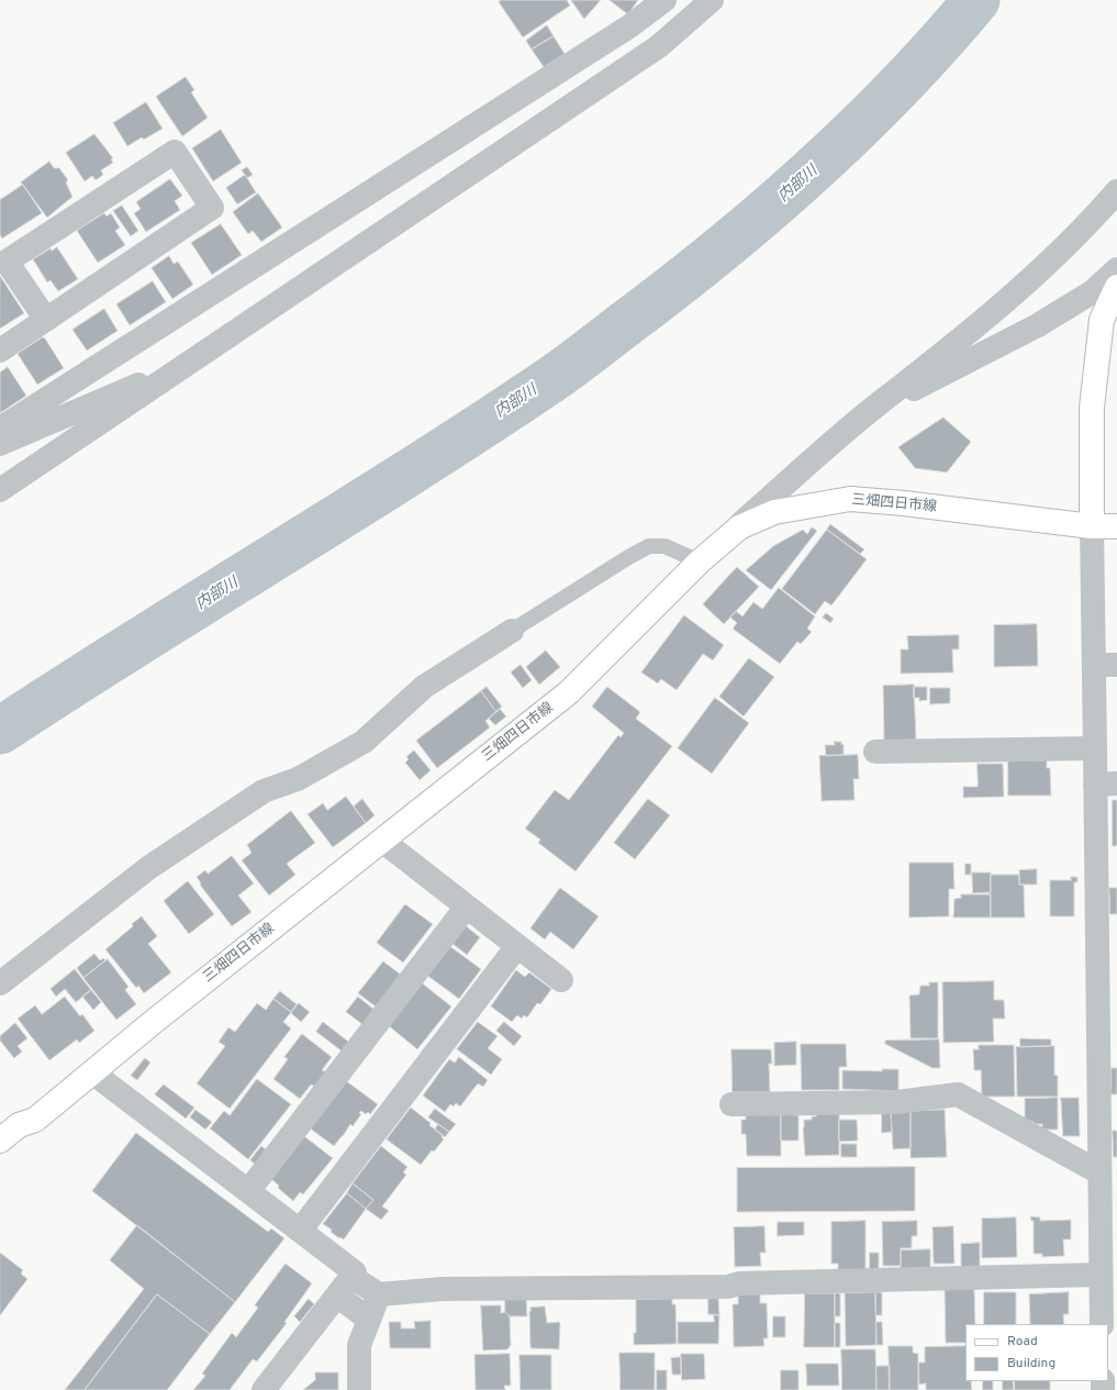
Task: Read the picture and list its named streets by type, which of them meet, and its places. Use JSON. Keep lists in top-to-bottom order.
{
  "streets": {
    "main road": ["三畑四日市線"]
  },
  "water": ["内部川"],
  "legend": ["Road", "Building"]
}
